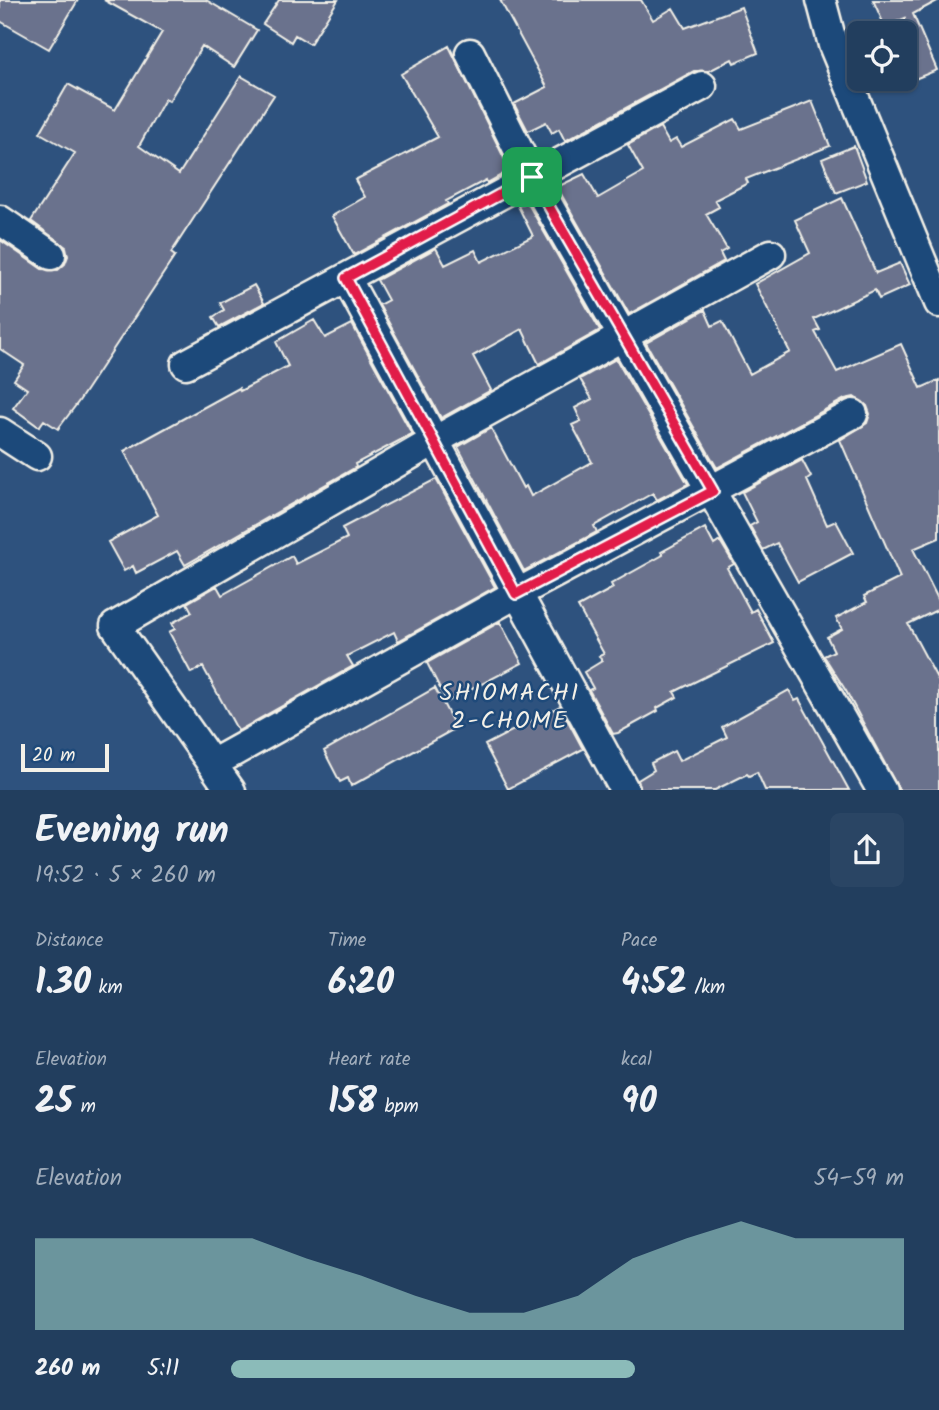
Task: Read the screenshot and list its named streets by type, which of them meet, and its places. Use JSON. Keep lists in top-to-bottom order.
{
  "districts": ["SHIOMACHI 2-CHOME"],
  "scale_bar": "20 m",
  "page": {
    "scale": "20 m",
    "heading": ["Evening run", "19:52 · 5 × 260 m"],
    "stats": [
      ["Distance", "1.30 km"],
      ["Time", "6:20"],
      ["Pace", "4:52 /km"],
      ["Elevation", "25 m"],
      ["Heart rate", "158 bpm"],
      ["kcal", "90"]
    ],
    "chart": ["Elevation", "54–59 m"],
    "list": [
      {
        "name": "260 m",
        "note": "5:11"
      }
    ]
  }
}
